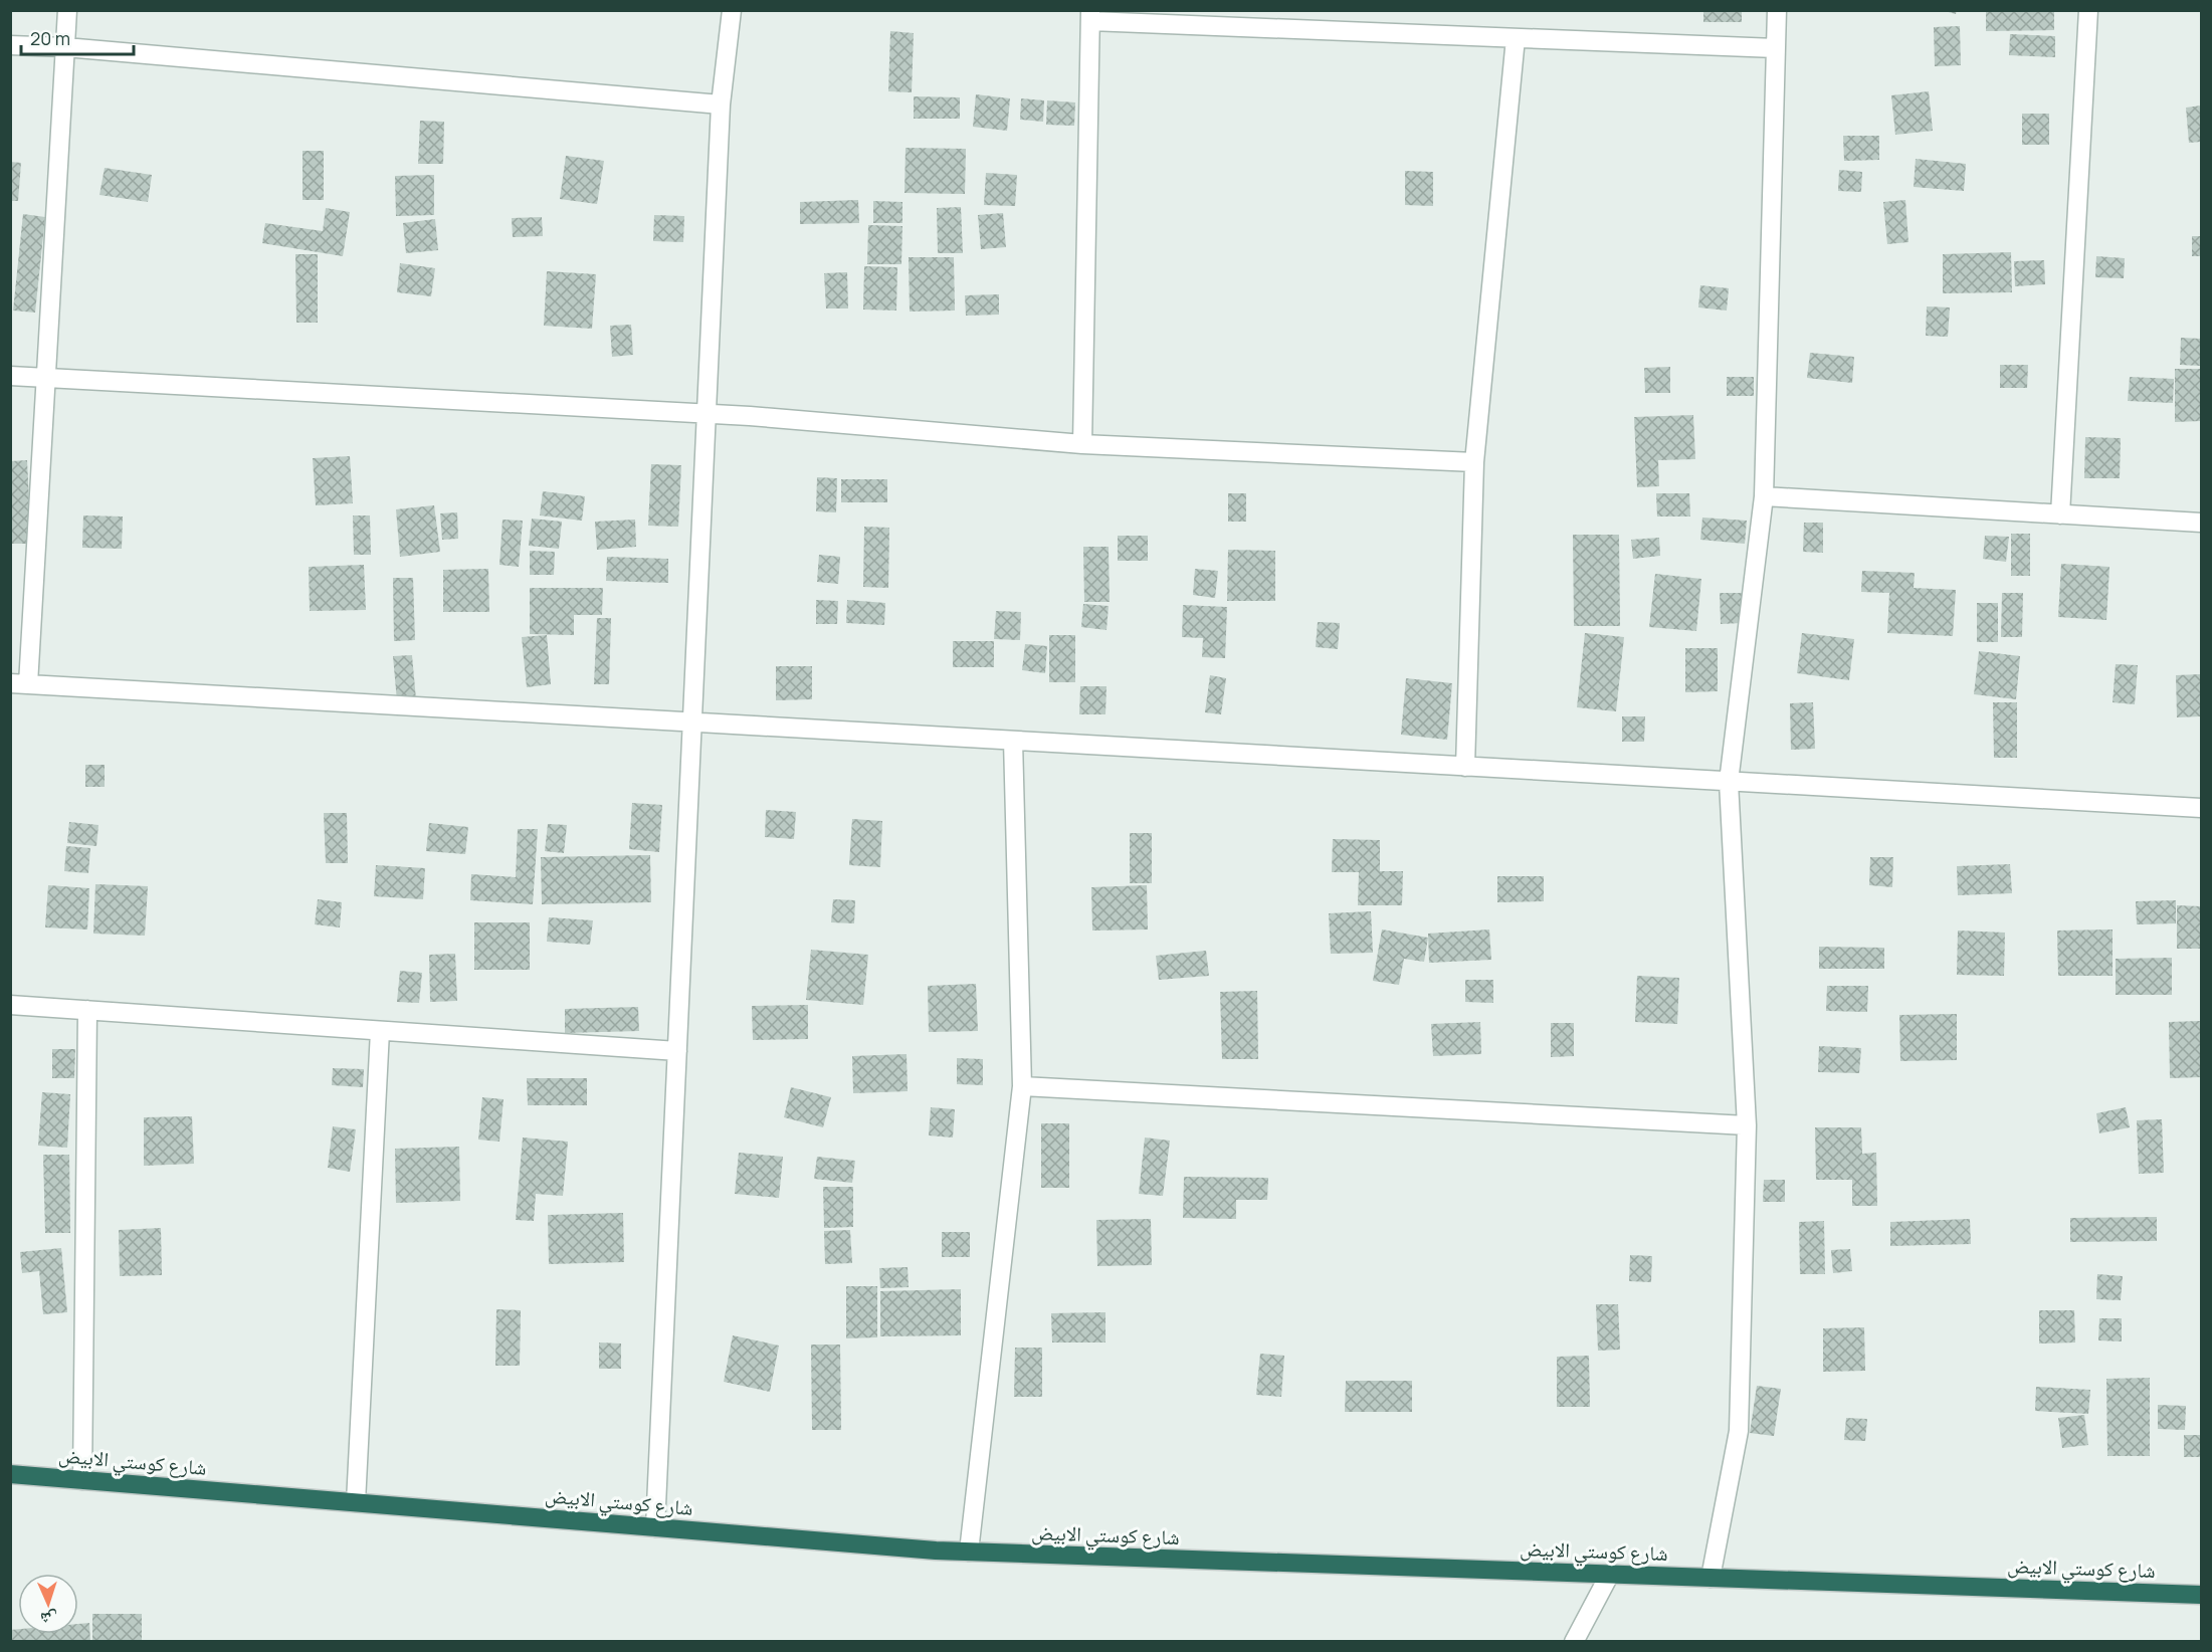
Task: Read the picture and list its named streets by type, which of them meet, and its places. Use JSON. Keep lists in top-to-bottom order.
{
  "streets": {
    "highway": ["شارع كوستي الابيض"]
  },
  "scale_bar": "20 m",
  "north": "bottom"
}
